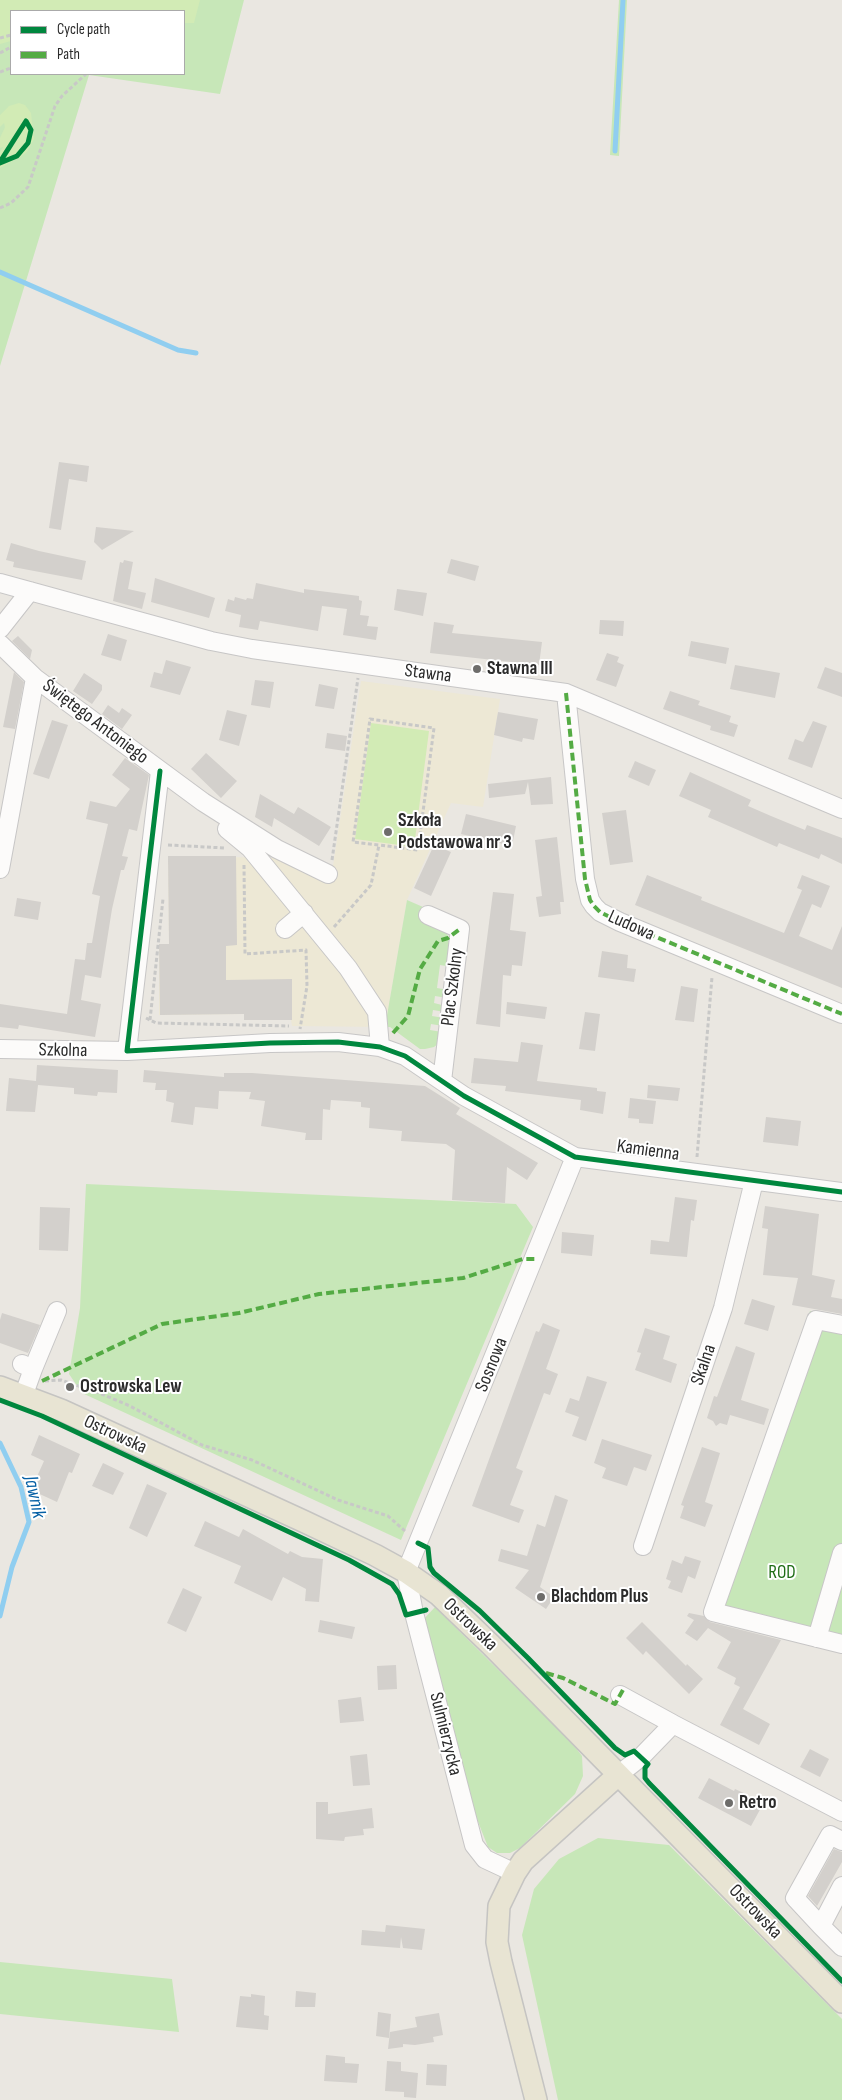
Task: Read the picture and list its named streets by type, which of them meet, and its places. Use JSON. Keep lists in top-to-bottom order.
{
  "streets": {
    "main road": ["Ostrowska"],
    "street": [
      "Stawna",
      "Świętego Antoniego",
      "Ludowa",
      "Plac Szkolny",
      "Szkolna",
      "Kamienna",
      "Sosnowa",
      "Skalna",
      "Sulmierzycka"
    ]
  },
  "crossings": [
    ["Stawna", "Ludowa"],
    ["Plac Szkolny", "Kamienna"],
    ["Szkolna", "Kamienna"],
    ["Kamienna", "Sosnowa"],
    ["Kamienna", "Skalna"],
    ["Sosnowa", "Ostrowska"],
    ["Sosnowa", "Sulmierzycka"],
    ["Ostrowska", "Sulmierzycka"]
  ],
  "water": ["Jawnik"],
  "parks": ["ROD"],
  "places": [
    "Stawna III",
    "Szkoła Podstawowa nr 3",
    "Ostrowska Lew",
    "Blachdom Plus",
    "Retro"
  ],
  "legend": ["Cycle path", "Path"]
}
